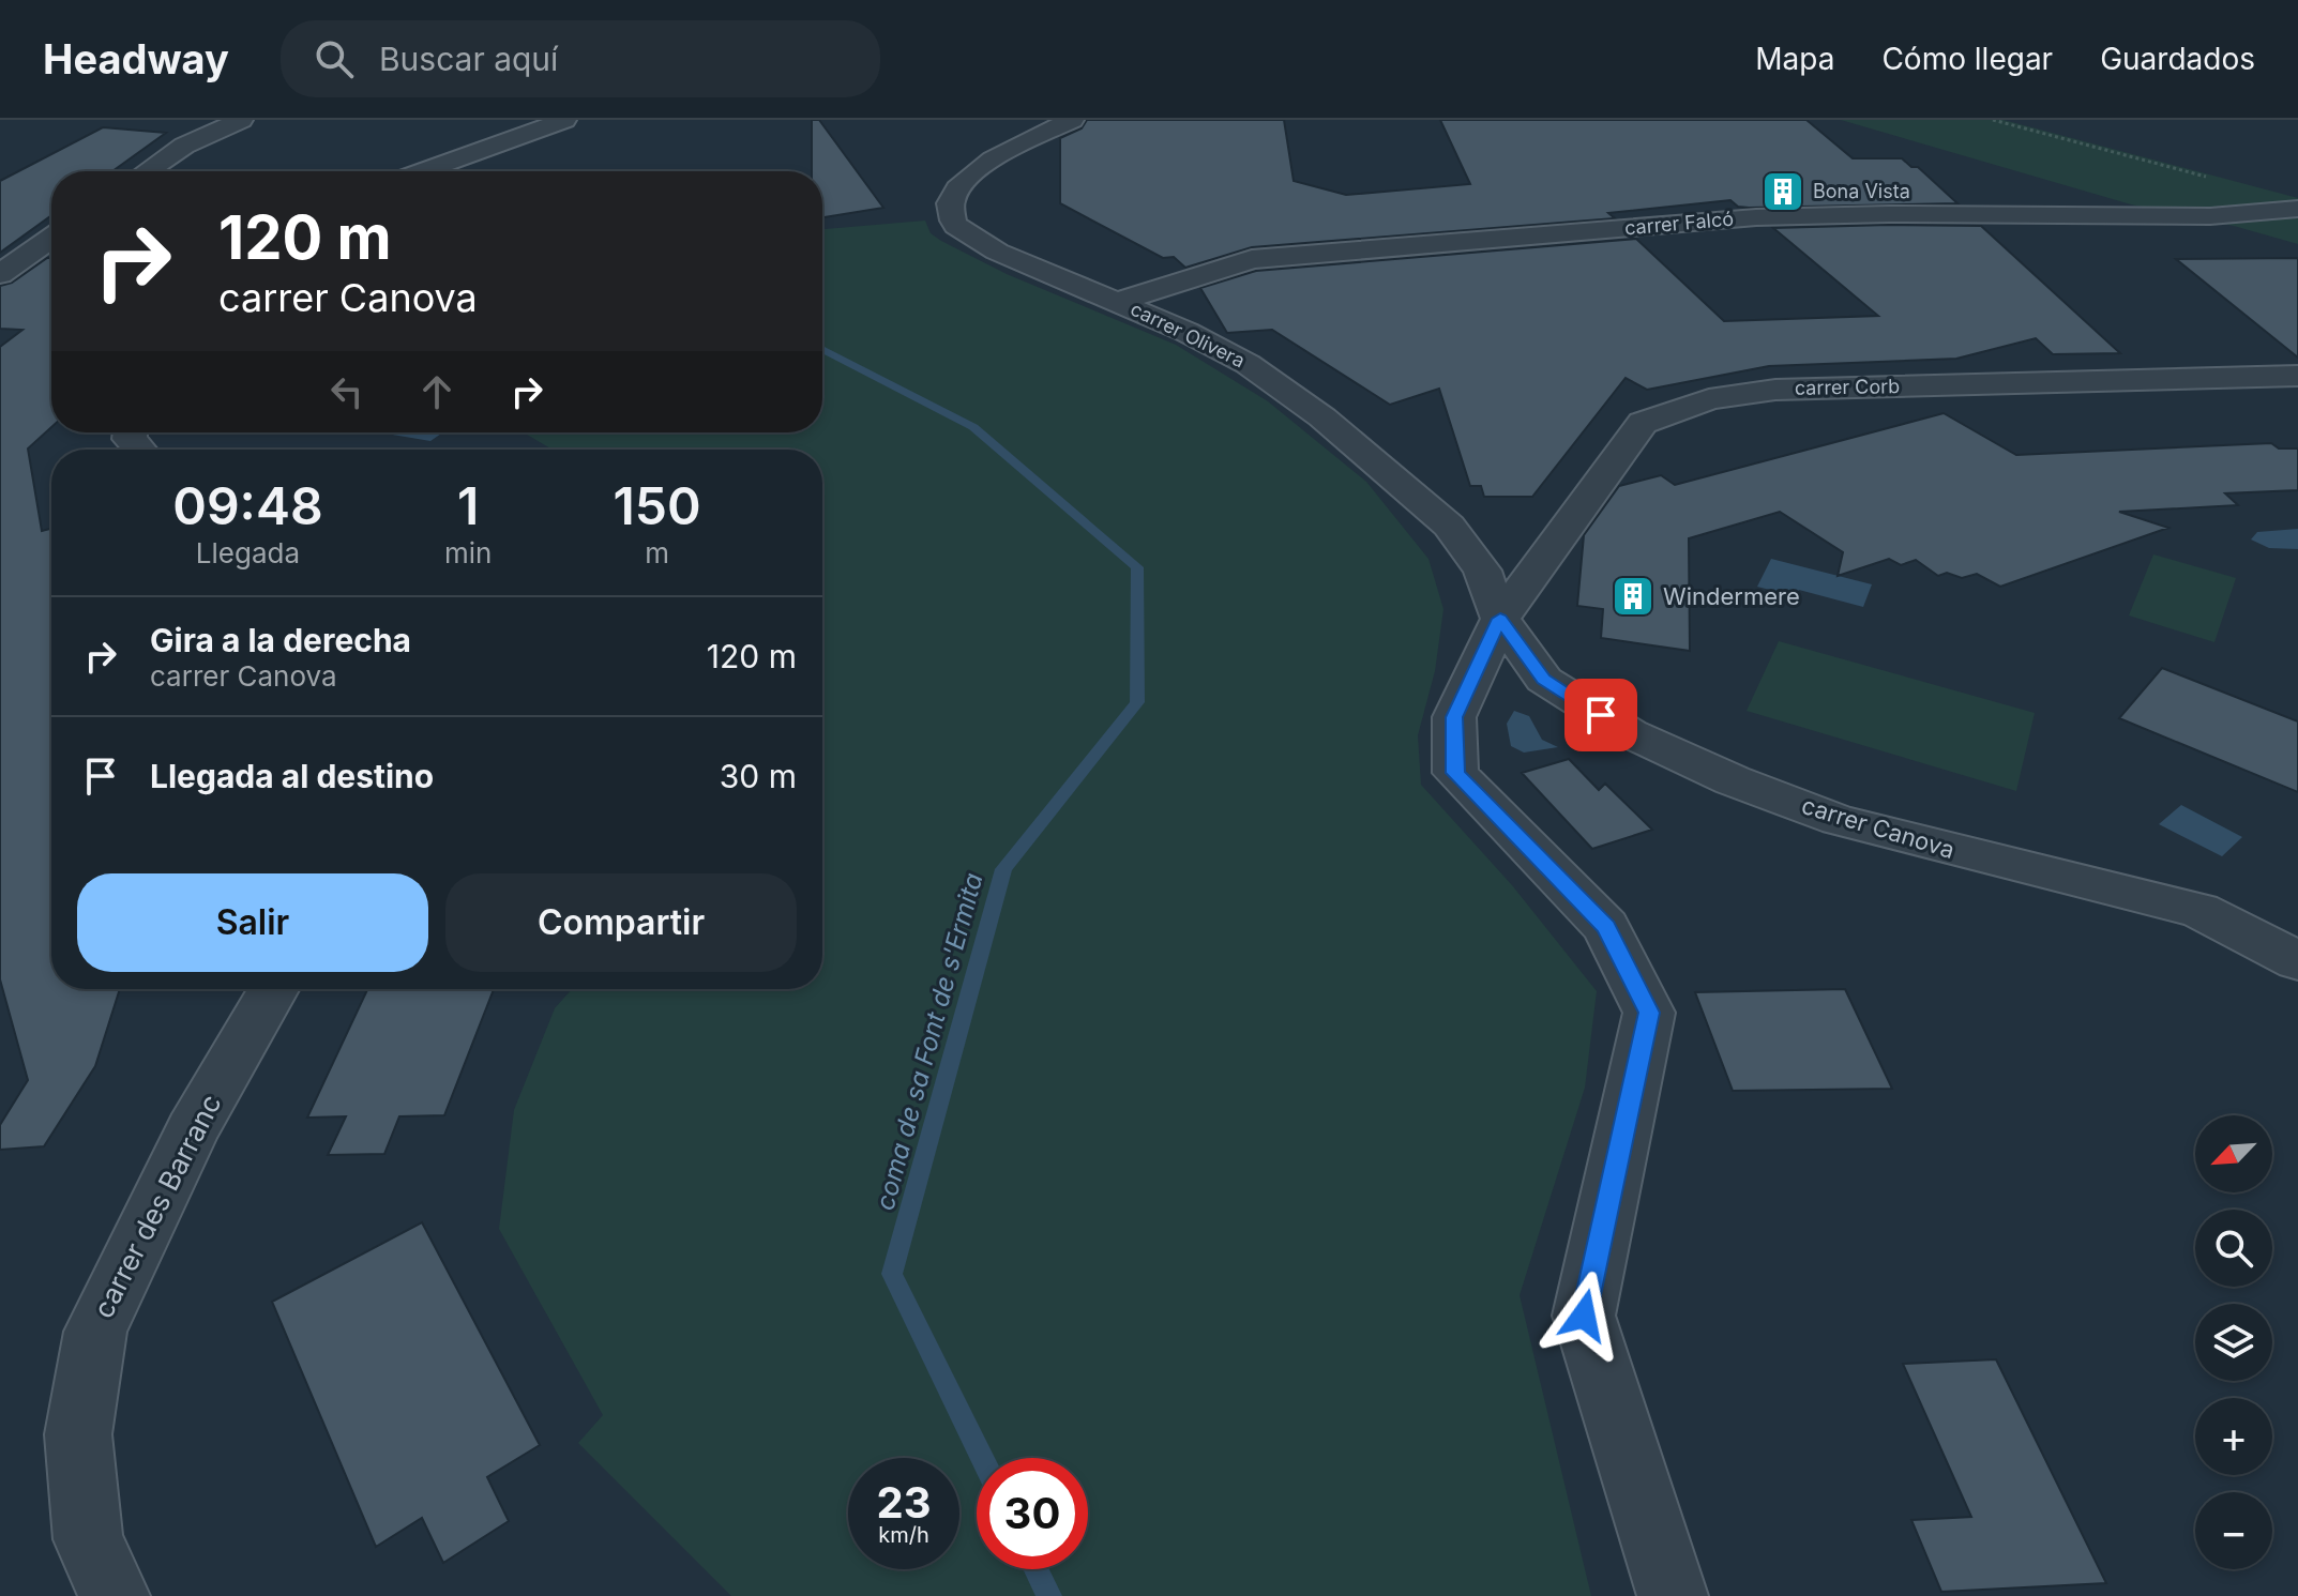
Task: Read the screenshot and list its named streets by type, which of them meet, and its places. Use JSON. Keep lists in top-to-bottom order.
{
  "streets": {
    "street": [
      "carrer Falcó",
      "carrer Olivera",
      "carrer Corb",
      "carrer Canova",
      "carrer des Barranc"
    ]
  },
  "crossings": [
    ["carrer Falcó", "carrer Olivera"],
    ["carrer Olivera", "carrer Corb"],
    ["carrer Olivera", "carrer Canova"],
    ["carrer Corb", "carrer Canova"]
  ],
  "water": ["coma de sa Font de s'Ermita"],
  "places": {
    "building": ["Bona Vista", "Windermere"]
  },
  "north": "bottom left",
  "page": {
    "header": "Headway",
    "search": "Buscar aquí",
    "nav": ["Mapa", "Cómo llegar", "Guardados"],
    "turn": ["120 m", "carrer Canova"],
    "eta": [
      "09:48",
      "Llegada",
      "1",
      "min",
      "150",
      "m"
    ],
    "list": [
      {
        "name": "Gira a la derecha",
        "note": "carrer Canova",
        "value": "120 m"
      },
      {
        "name": "Llegada al destino",
        "value": "30 m"
      }
    ],
    "buttons": ["Salir", "Compartir"],
    "map_buttons": ["+", "−"],
    "speed": "23 km/h",
    "limit": "30"
  }
}
